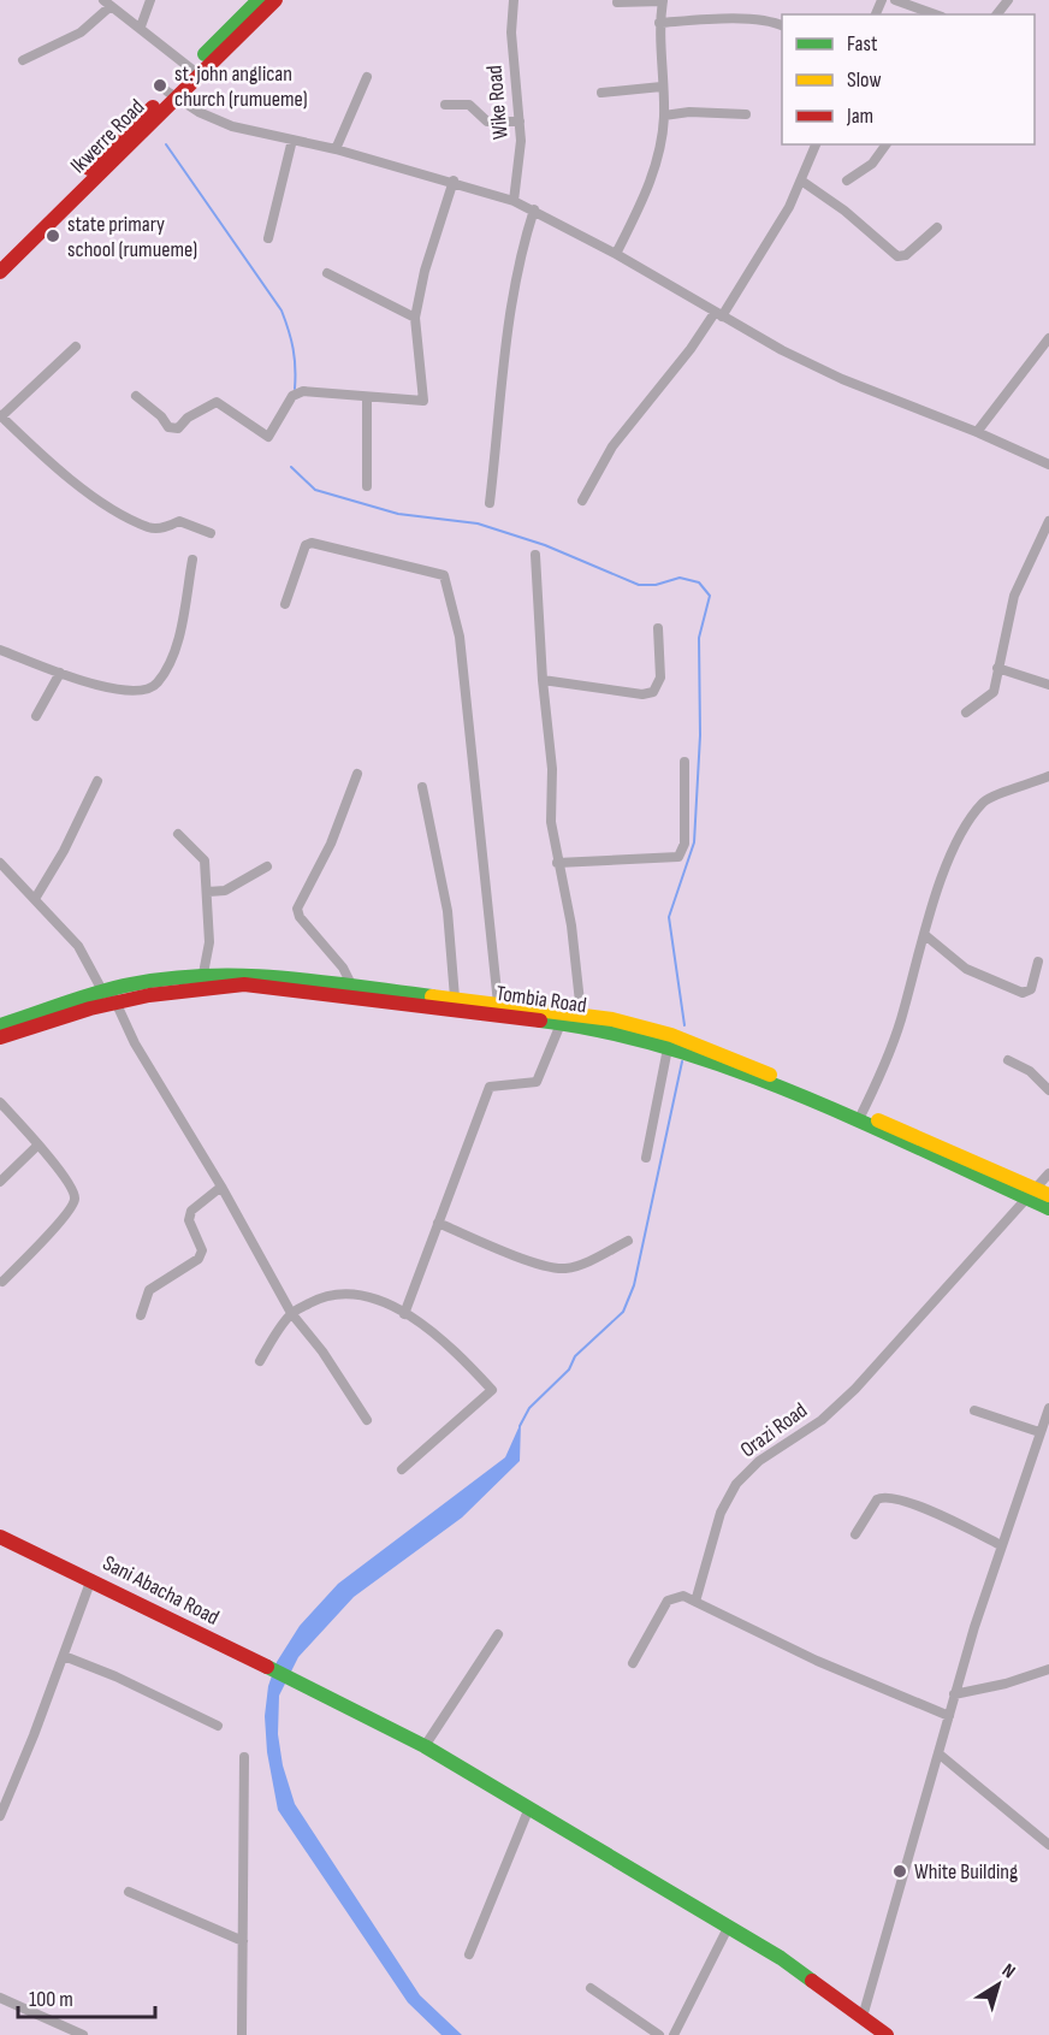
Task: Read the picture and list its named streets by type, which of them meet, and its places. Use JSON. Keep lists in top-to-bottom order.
{
  "streets": {
    "main road": ["Ikwerre Road", "Tombia Road", "Sani Abacha Road"],
    "street": ["Wike Road", "Orazi Road"]
  },
  "crossings": [
    ["Tombia Road", "Orazi Road"]
  ],
  "places": ["st. john anglican church (rumueme)", "state primary school (rumueme)", "White Building"],
  "legend": ["Fast", "Slow", "Jam"],
  "scale_bar": "100 m",
  "north": "top right"
}
